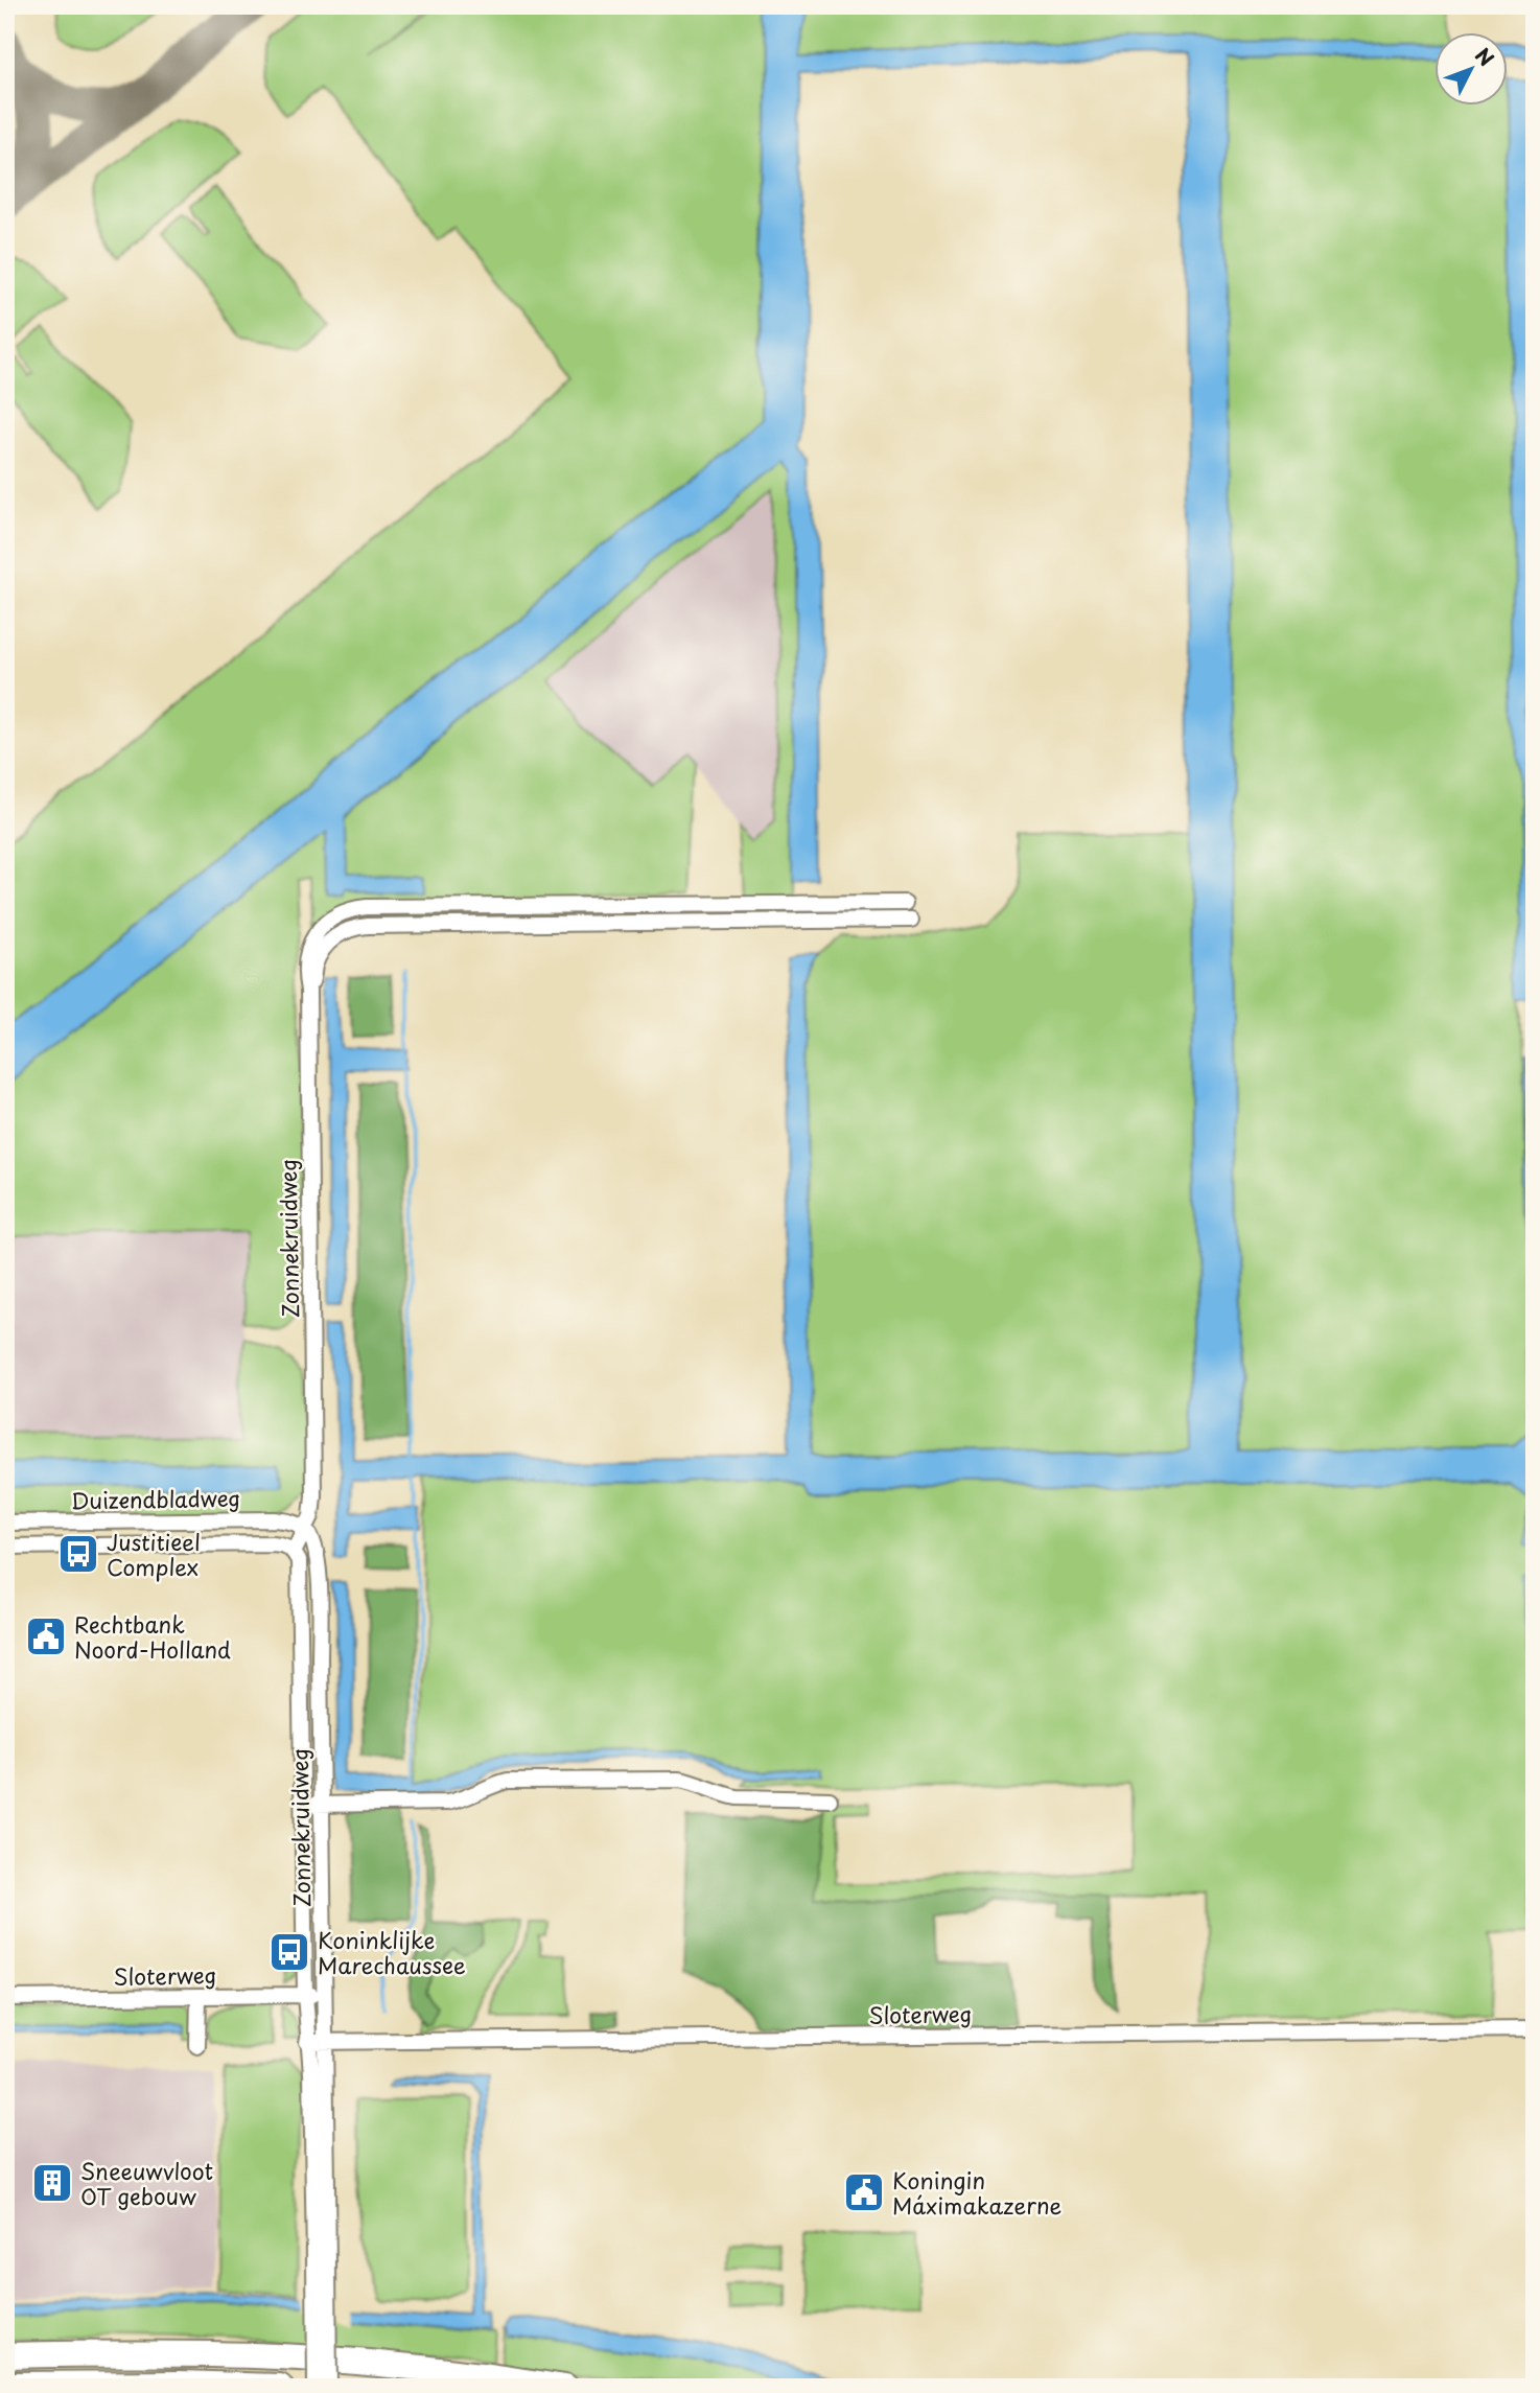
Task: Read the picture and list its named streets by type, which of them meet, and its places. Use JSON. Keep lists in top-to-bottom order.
{
  "streets": {
    "street": ["Zonnekruidweg", "Duizendbladweg", "Sloterweg"]
  },
  "crossings": [
    ["Zonnekruidweg", "Duizendbladweg"],
    ["Zonnekruidweg", "Sloterweg"]
  ],
  "places": {
    "bus stop": ["Justitieel Complex", "Koninklijke Marechaussee"],
    "public building": ["Rechtbank Noord-Holland", "Koningin Máximakazerne"],
    "building": ["Sneeuwvloot OT gebouw"]
  },
  "north": "top right"
}
